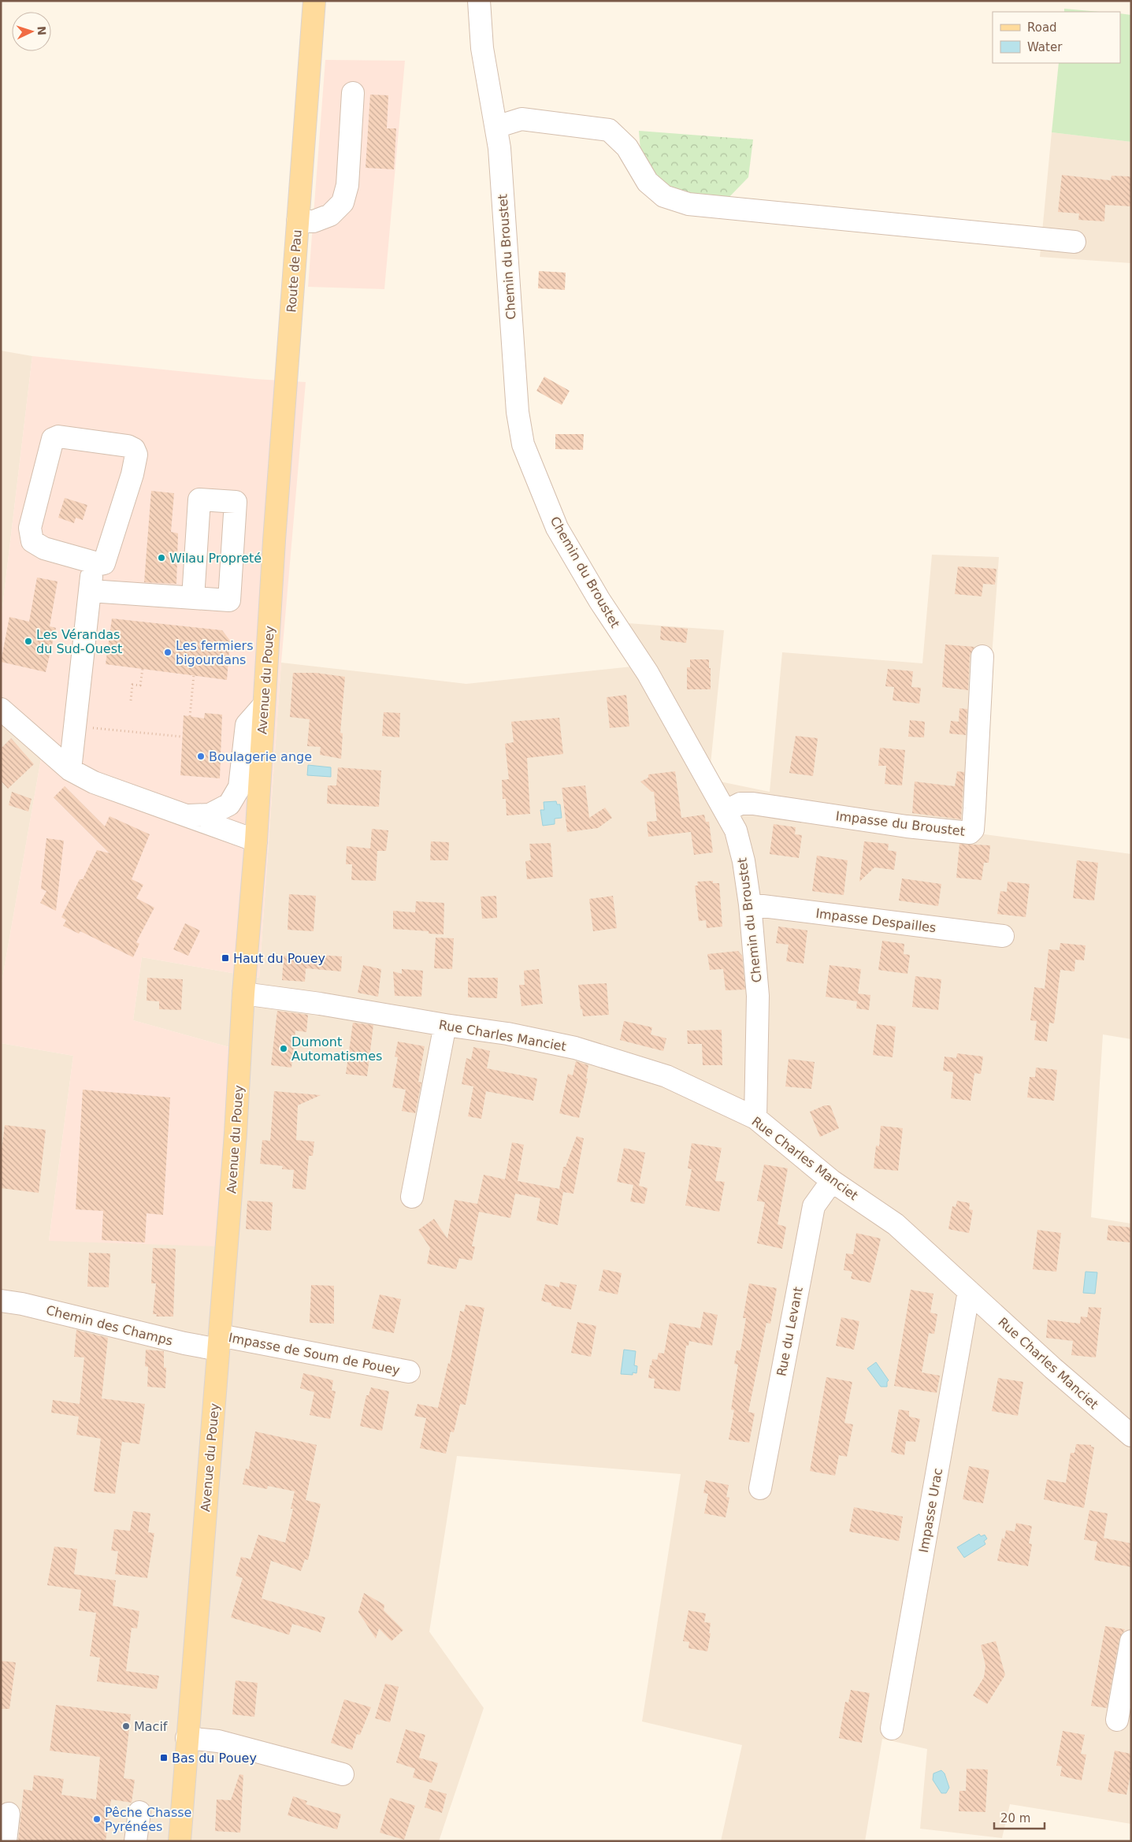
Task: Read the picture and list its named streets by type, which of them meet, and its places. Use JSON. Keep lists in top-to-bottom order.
{
  "streets": {
    "main road": ["Route de Pau", "Avenue du Pouey"],
    "street": [
      "Chemin du Broustet",
      "Impasse du Broustet",
      "Impasse Despailles",
      "Rue Charles Manciet",
      "Chemin des Champs",
      "Rue du Levant",
      "Impasse de Soum de Pouey",
      "Impasse Urac"
    ]
  },
  "crossings": [
    ["Chemin du Broustet", "Impasse du Broustet"],
    ["Chemin du Broustet", "Impasse Despailles"],
    ["Chemin du Broustet", "Rue Charles Manciet"],
    ["Route de Pau", "Avenue du Pouey"],
    ["Avenue du Pouey", "Rue Charles Manciet"],
    ["Avenue du Pouey", "Chemin des Champs"],
    ["Avenue du Pouey", "Impasse de Soum de Pouey"],
    ["Rue Charles Manciet", "Rue du Levant"],
    ["Rue Charles Manciet", "Impasse Urac"],
    ["Chemin des Champs", "Impasse de Soum de Pouey"]
  ],
  "places": {
    "other": [
      "Wilau Propreté",
      "Les Vérandas du Sud-Ouest",
      "Les fermiers bigourdans",
      "Boulagerie ange",
      "Dumont Automatismes",
      "Macif",
      "Pêche Chasse Pyrénées"
    ],
    "transit": ["Haut du Pouey", "Bas du Pouey"]
  },
  "legend": ["Road", "Water"],
  "scale_bar": "20 m",
  "north": "right"
}
